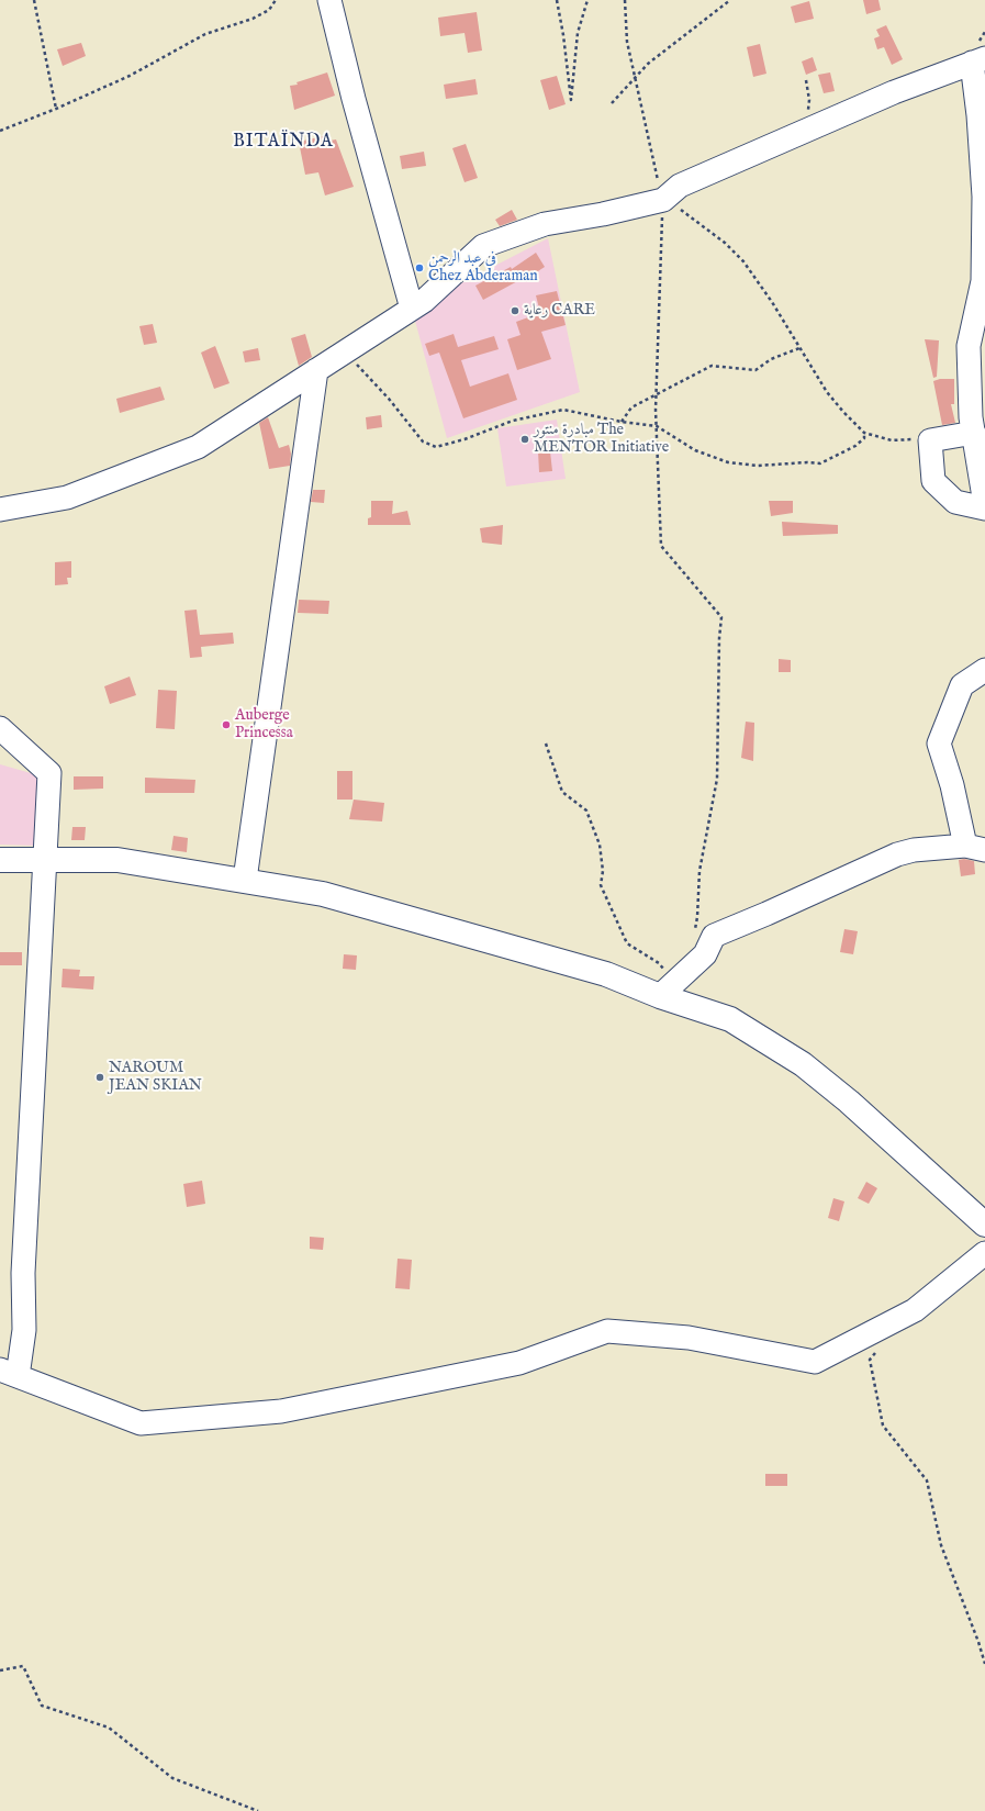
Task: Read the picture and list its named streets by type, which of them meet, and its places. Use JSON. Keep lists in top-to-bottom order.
{
  "districts": ["BITAÏNDA"],
  "places": [
    "في عبد الرحمن Chez Abderaman",
    "رعاية CARE",
    "مبادرة منتور The MENTOR Initiative",
    "Auberge Princessa",
    "NAROUM JEAN SKIAN"
  ]
}
